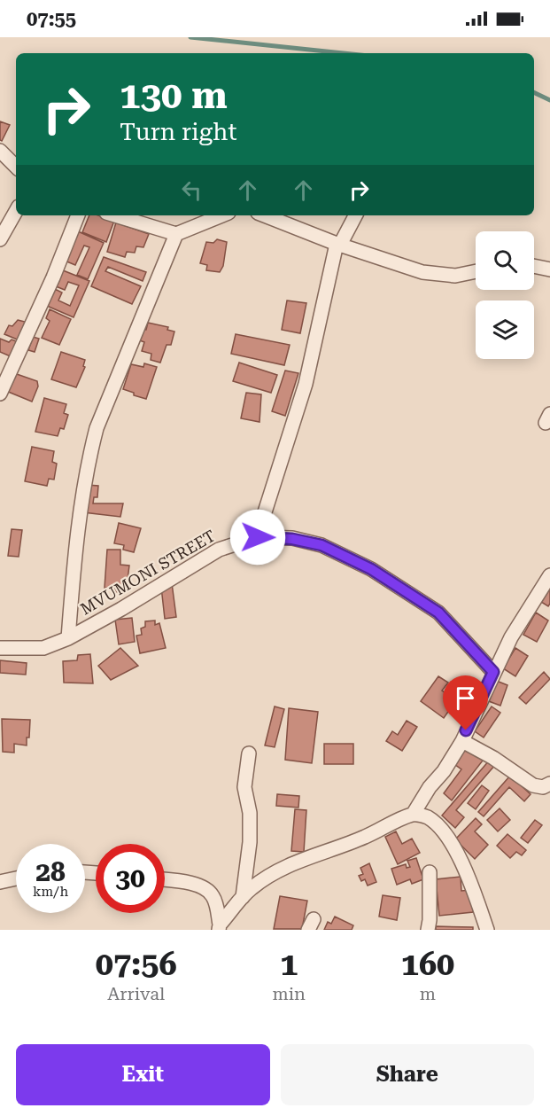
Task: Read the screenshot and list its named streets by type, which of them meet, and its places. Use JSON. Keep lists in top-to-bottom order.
{
  "streets": {
    "street": ["MVUMONI STREET"]
  },
  "page": {
    "status": "07:55",
    "turn": ["130 m", "Turn right"],
    "speed": "28 km/h",
    "limit": "30",
    "eta": [
      "07:56",
      "Arrival",
      "1",
      "min",
      "160",
      "m"
    ],
    "buttons": ["Exit", "Share"]
  }
}
